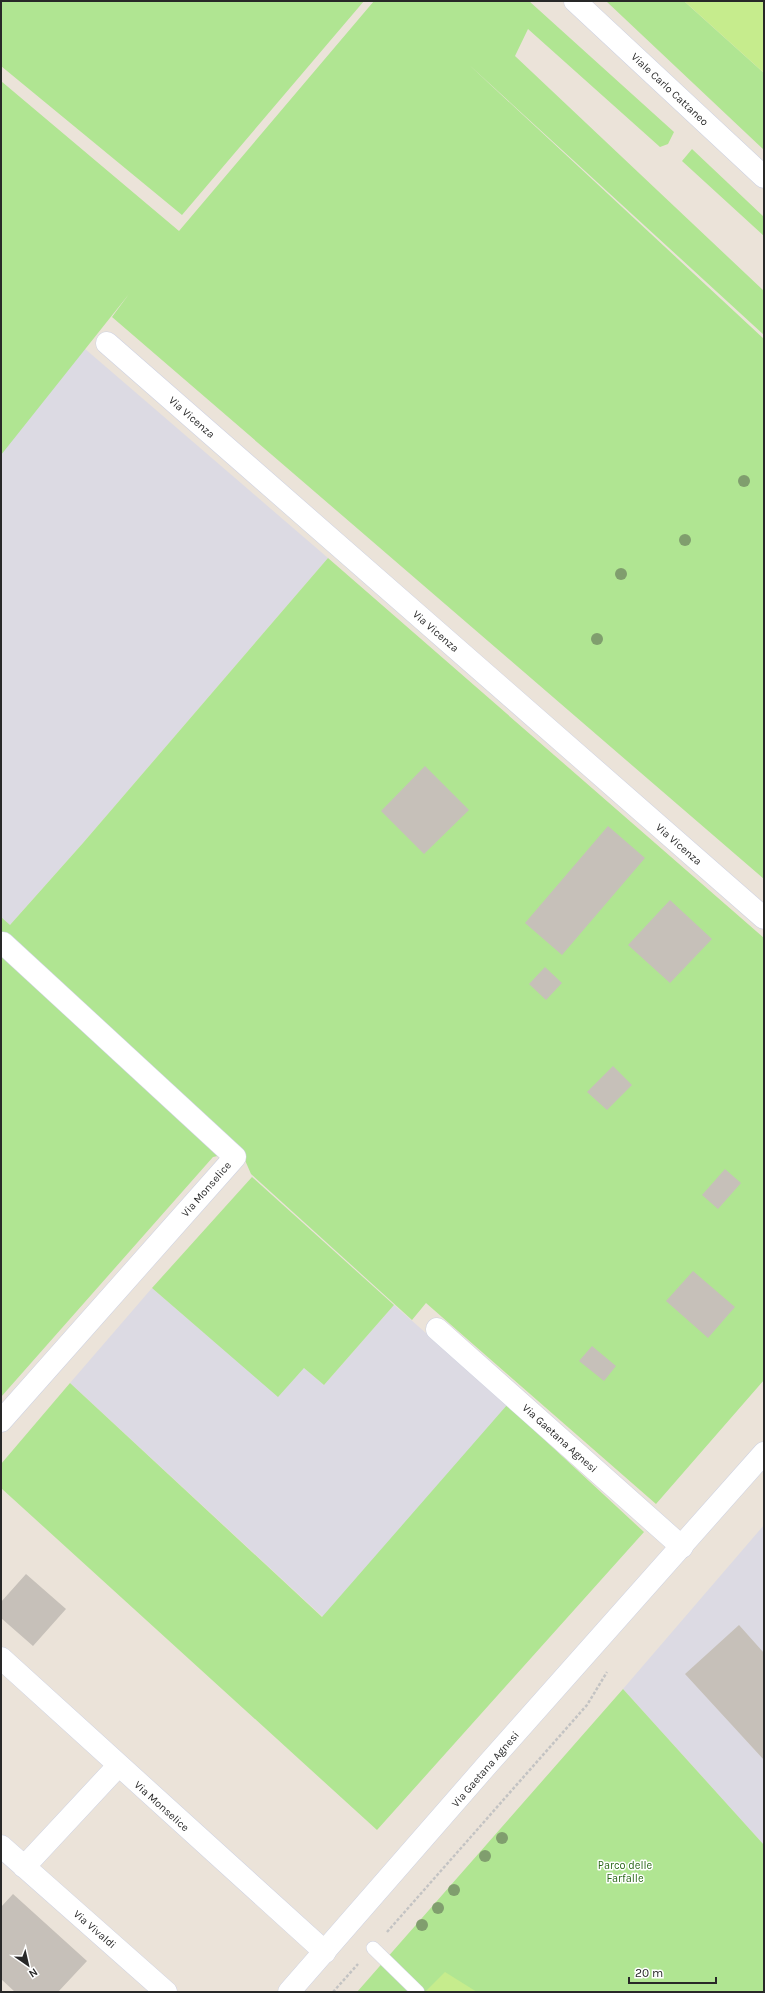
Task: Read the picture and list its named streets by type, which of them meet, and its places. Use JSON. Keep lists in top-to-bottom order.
{
  "streets": {
    "street": [
      "Viale Carlo Cattaneo",
      "Via Vicenza",
      "Via Monselice",
      "Via Gaetana Agnesi",
      "Via Vivaldi"
    ]
  },
  "crossings": [
    ["Via Monselice", "Via Gaetana Agnesi"]
  ],
  "parks": ["Parco delle Farfalle"],
  "scale_bar": "20 m",
  "north": "bottom right"
}
